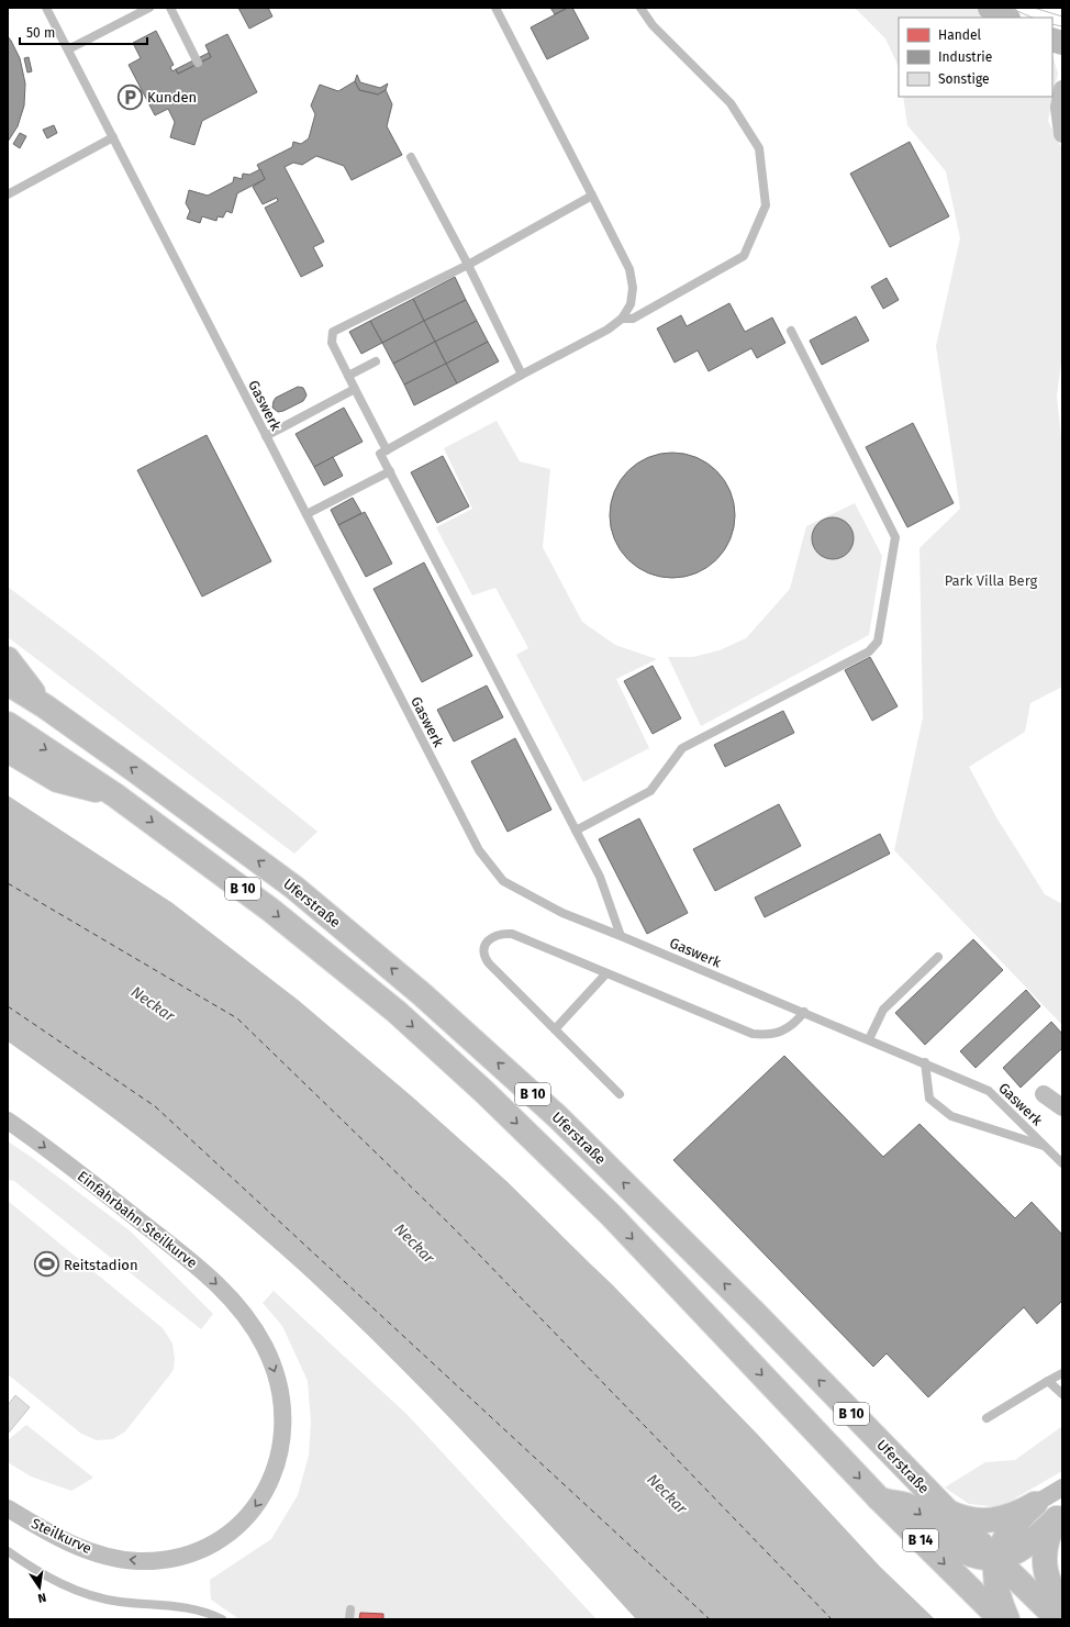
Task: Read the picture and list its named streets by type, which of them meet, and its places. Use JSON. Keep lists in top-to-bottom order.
{
  "streets": {
    "main road": ["B 10", "Uferstraße", "B 14"],
    "street": ["Einfahrbahn Steilkurve", "Steilkurve"],
    "lane": ["Gaswerk"]
  },
  "crossings": [
    ["B 10", "Uferstraße"],
    ["B 10", "B 14"],
    ["Einfahrbahn Steilkurve", "Steilkurve"]
  ],
  "one_way": ["Einfahrbahn Steilkurve"],
  "water": ["Neckar"],
  "parks": ["Park Villa Berg"],
  "places": {
    "parking": ["Kunden"],
    "sports": ["Reitstadion"]
  },
  "legend": ["Handel", "Industrie", "Sonstige"],
  "scale_bar": "50 m",
  "north": "bottom"
}
